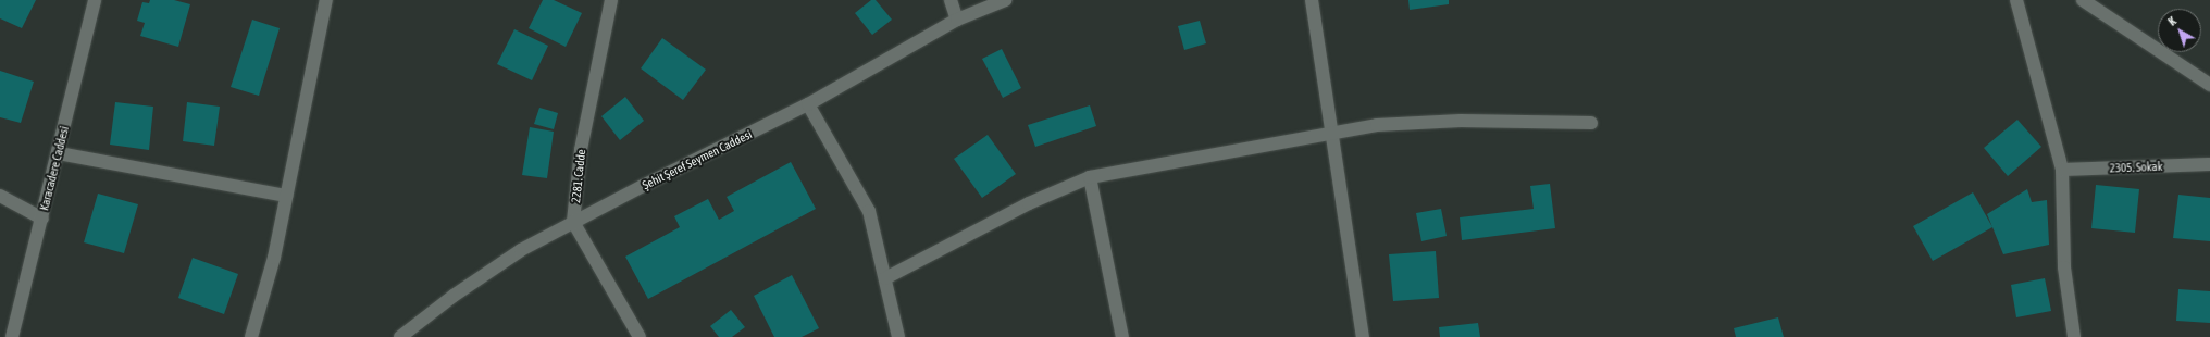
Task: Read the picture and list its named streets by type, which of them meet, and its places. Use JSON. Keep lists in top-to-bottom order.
{
  "streets": {
    "street": [
      "Şehit Şeref Seymen Caddesi",
      "2305. Sokak",
      "Karacadere Caddesi",
      "2281. Cadde"
    ]
  },
  "crossings": [
    ["Şehit Şeref Seymen Caddesi", "2281. Cadde"]
  ],
  "north": "top left"
}
